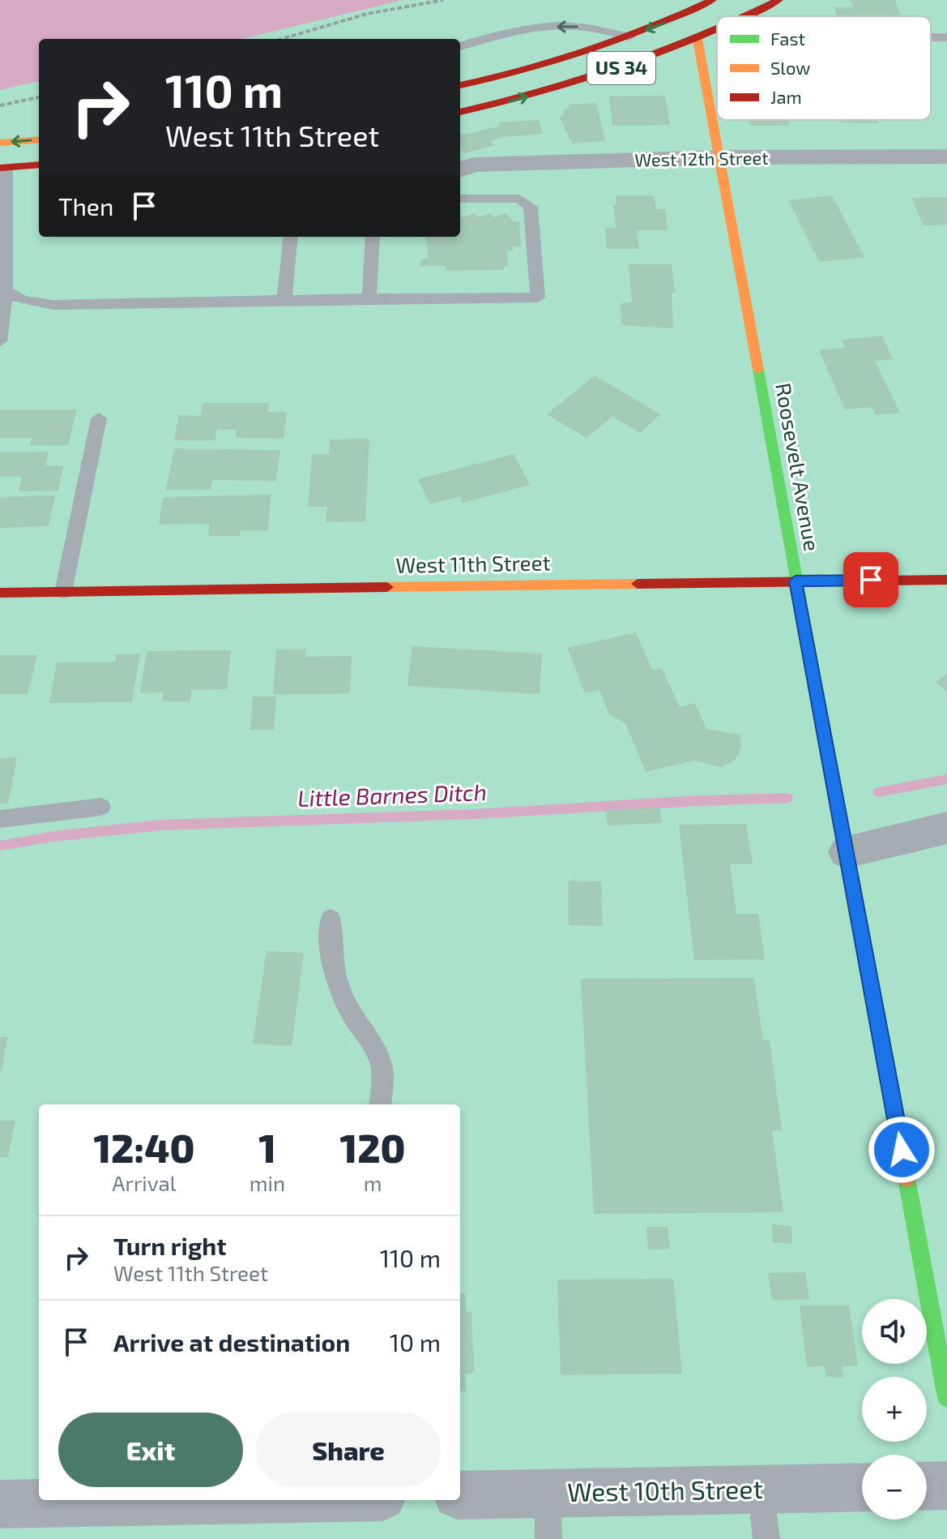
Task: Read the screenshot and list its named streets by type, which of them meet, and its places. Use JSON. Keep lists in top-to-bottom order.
{
  "streets": {
    "main road": ["US 34", "Roosevelt Avenue", "West 11th Street"],
    "street": ["West 12th Street", "West 10th Street"]
  },
  "crossings": [
    ["US 34", "Roosevelt Avenue"],
    ["West 12th Street", "Roosevelt Avenue"],
    ["Roosevelt Avenue", "West 11th Street"]
  ],
  "water": ["Little Barnes Ditch"],
  "legend": ["Fast", "Slow", "Jam"],
  "page": {
    "turn": ["110 m", "West 11th Street"],
    "then": "Then",
    "eta": [
      "12:40",
      "Arrival",
      "1",
      "min",
      "120",
      "m"
    ],
    "list": [
      {
        "name": "Turn right",
        "note": "West 11th Street",
        "value": "110 m"
      },
      {
        "name": "Arrive at destination",
        "value": "10 m"
      }
    ],
    "map_buttons": ["+", "−"],
    "buttons": ["Exit", "Share"]
  }
}
